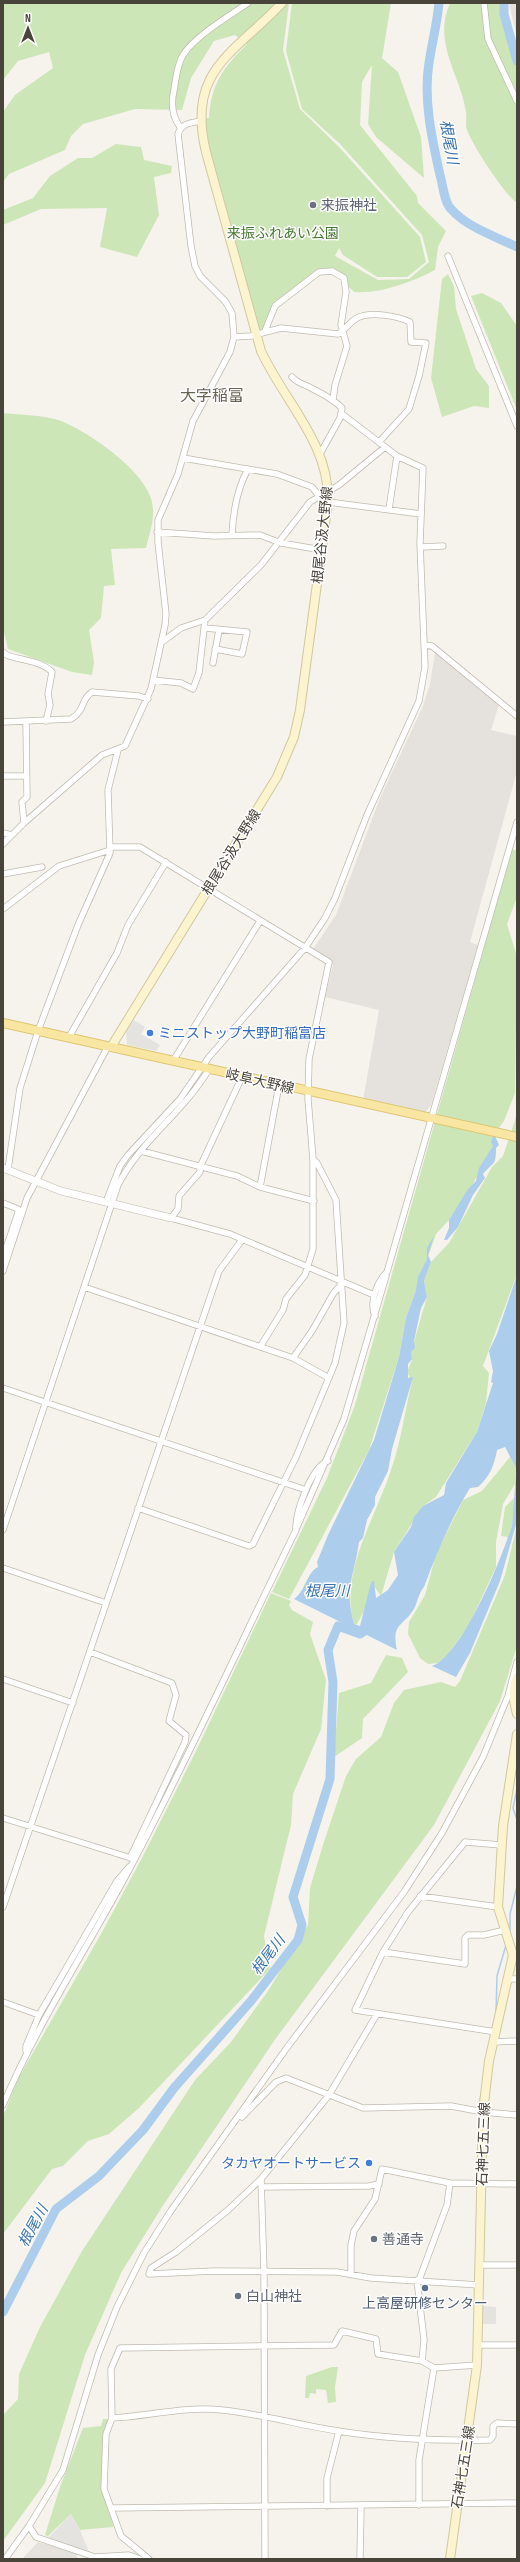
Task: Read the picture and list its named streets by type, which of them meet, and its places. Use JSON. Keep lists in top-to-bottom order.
{
  "streets": {
    "main road": ["根尾谷汲大野線", "岐阜大野線", "石神七五三線"]
  },
  "crossings": [
    ["根尾谷汲大野線", "岐阜大野線"]
  ],
  "districts": ["大字稲富"],
  "water": ["根尾川"],
  "parks": ["来振ふれあい公園"],
  "places": [
    "来振神社",
    "ミニストップ大野町稲富店",
    "タカヤオートサービス",
    "善通寺",
    "上高屋研修センター",
    "白山神社"
  ],
  "north": "top"
}
